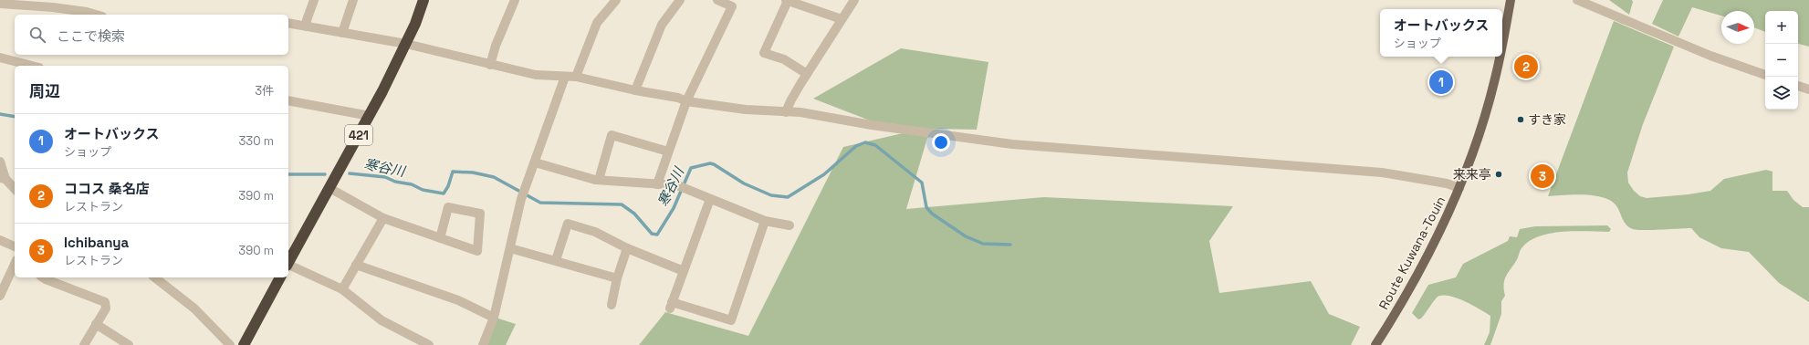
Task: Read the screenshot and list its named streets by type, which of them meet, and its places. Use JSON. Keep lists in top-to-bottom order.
{
  "streets": {
    "highway": ["421"],
    "main road": ["Route Kuwana-Touin"]
  },
  "water": ["寒谷川"],
  "places": ["すき家", "来来亭"],
  "north": "right",
  "page": {
    "popup": ["オートバックス", "ショップ"],
    "map_buttons": ["+", "−"],
    "search": "ここで検索",
    "pins": ["2", "1", "3"],
    "heading": ["周辺", "3件"],
    "list": [
      {
        "mark": "1",
        "name": "オートバックス",
        "note": "ショップ",
        "value": "330 m"
      },
      {
        "mark": "2",
        "name": "ココス 桑名店",
        "note": "レストラン",
        "value": "390 m"
      },
      {
        "mark": "3",
        "name": "Ichibanya",
        "note": "レストラン",
        "value": "390 m"
      }
    ]
  }
}
